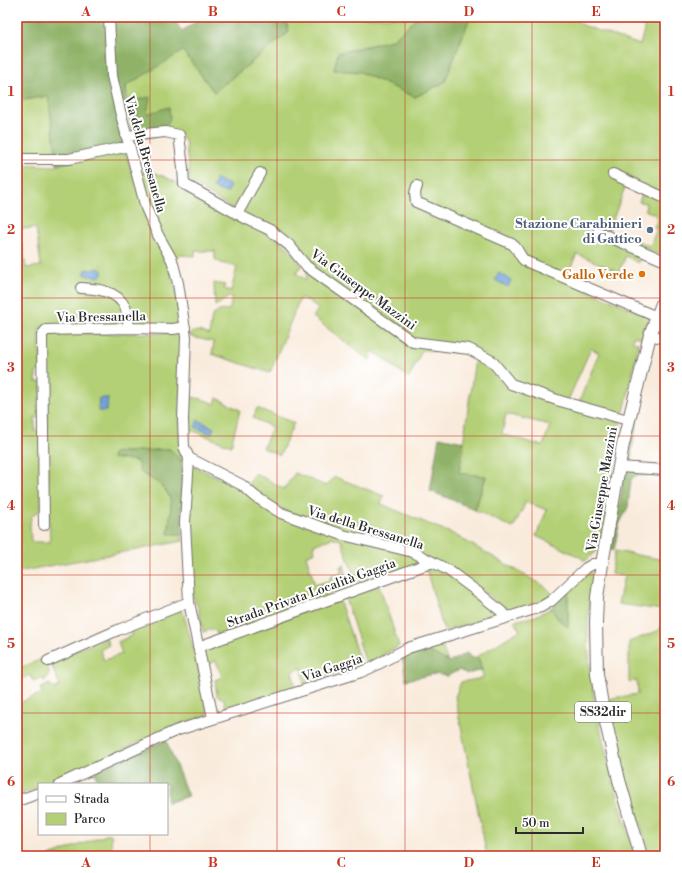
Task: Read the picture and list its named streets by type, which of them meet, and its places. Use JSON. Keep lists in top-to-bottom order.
{
  "streets": {
    "main road": ["Via Giuseppe Mazzini", "SS32dir"],
    "street": [
      "Via della Bressanella",
      "Via Bressanella",
      "Strada Privata Località Gaggia",
      "Via Gaggia"
    ]
  },
  "crossings": [
    ["Via della Bressanella", "Via Giuseppe Mazzini"],
    ["Via della Bressanella", "Via Bressanella"],
    ["Via della Bressanella", "Strada Privata Località Gaggia"],
    ["Via della Bressanella", "Via Gaggia"],
    ["Via Giuseppe Mazzini", "Via Gaggia"],
    ["Via Giuseppe Mazzini", "SS32dir"],
    ["Via Gaggia", "SS32dir"]
  ],
  "places": ["Stazione Carabinieri di Gattico", "Gallo Verde"],
  "legend": ["Strada", "Parco"],
  "scale_bar": "50 m",
  "grid": {
    "columns": [
      "A",
      "B",
      "C",
      "D",
      "E"
    ],
    "rows": [
      "1",
      "2",
      "3",
      "4",
      "5",
      "6"
    ]
  }
}
